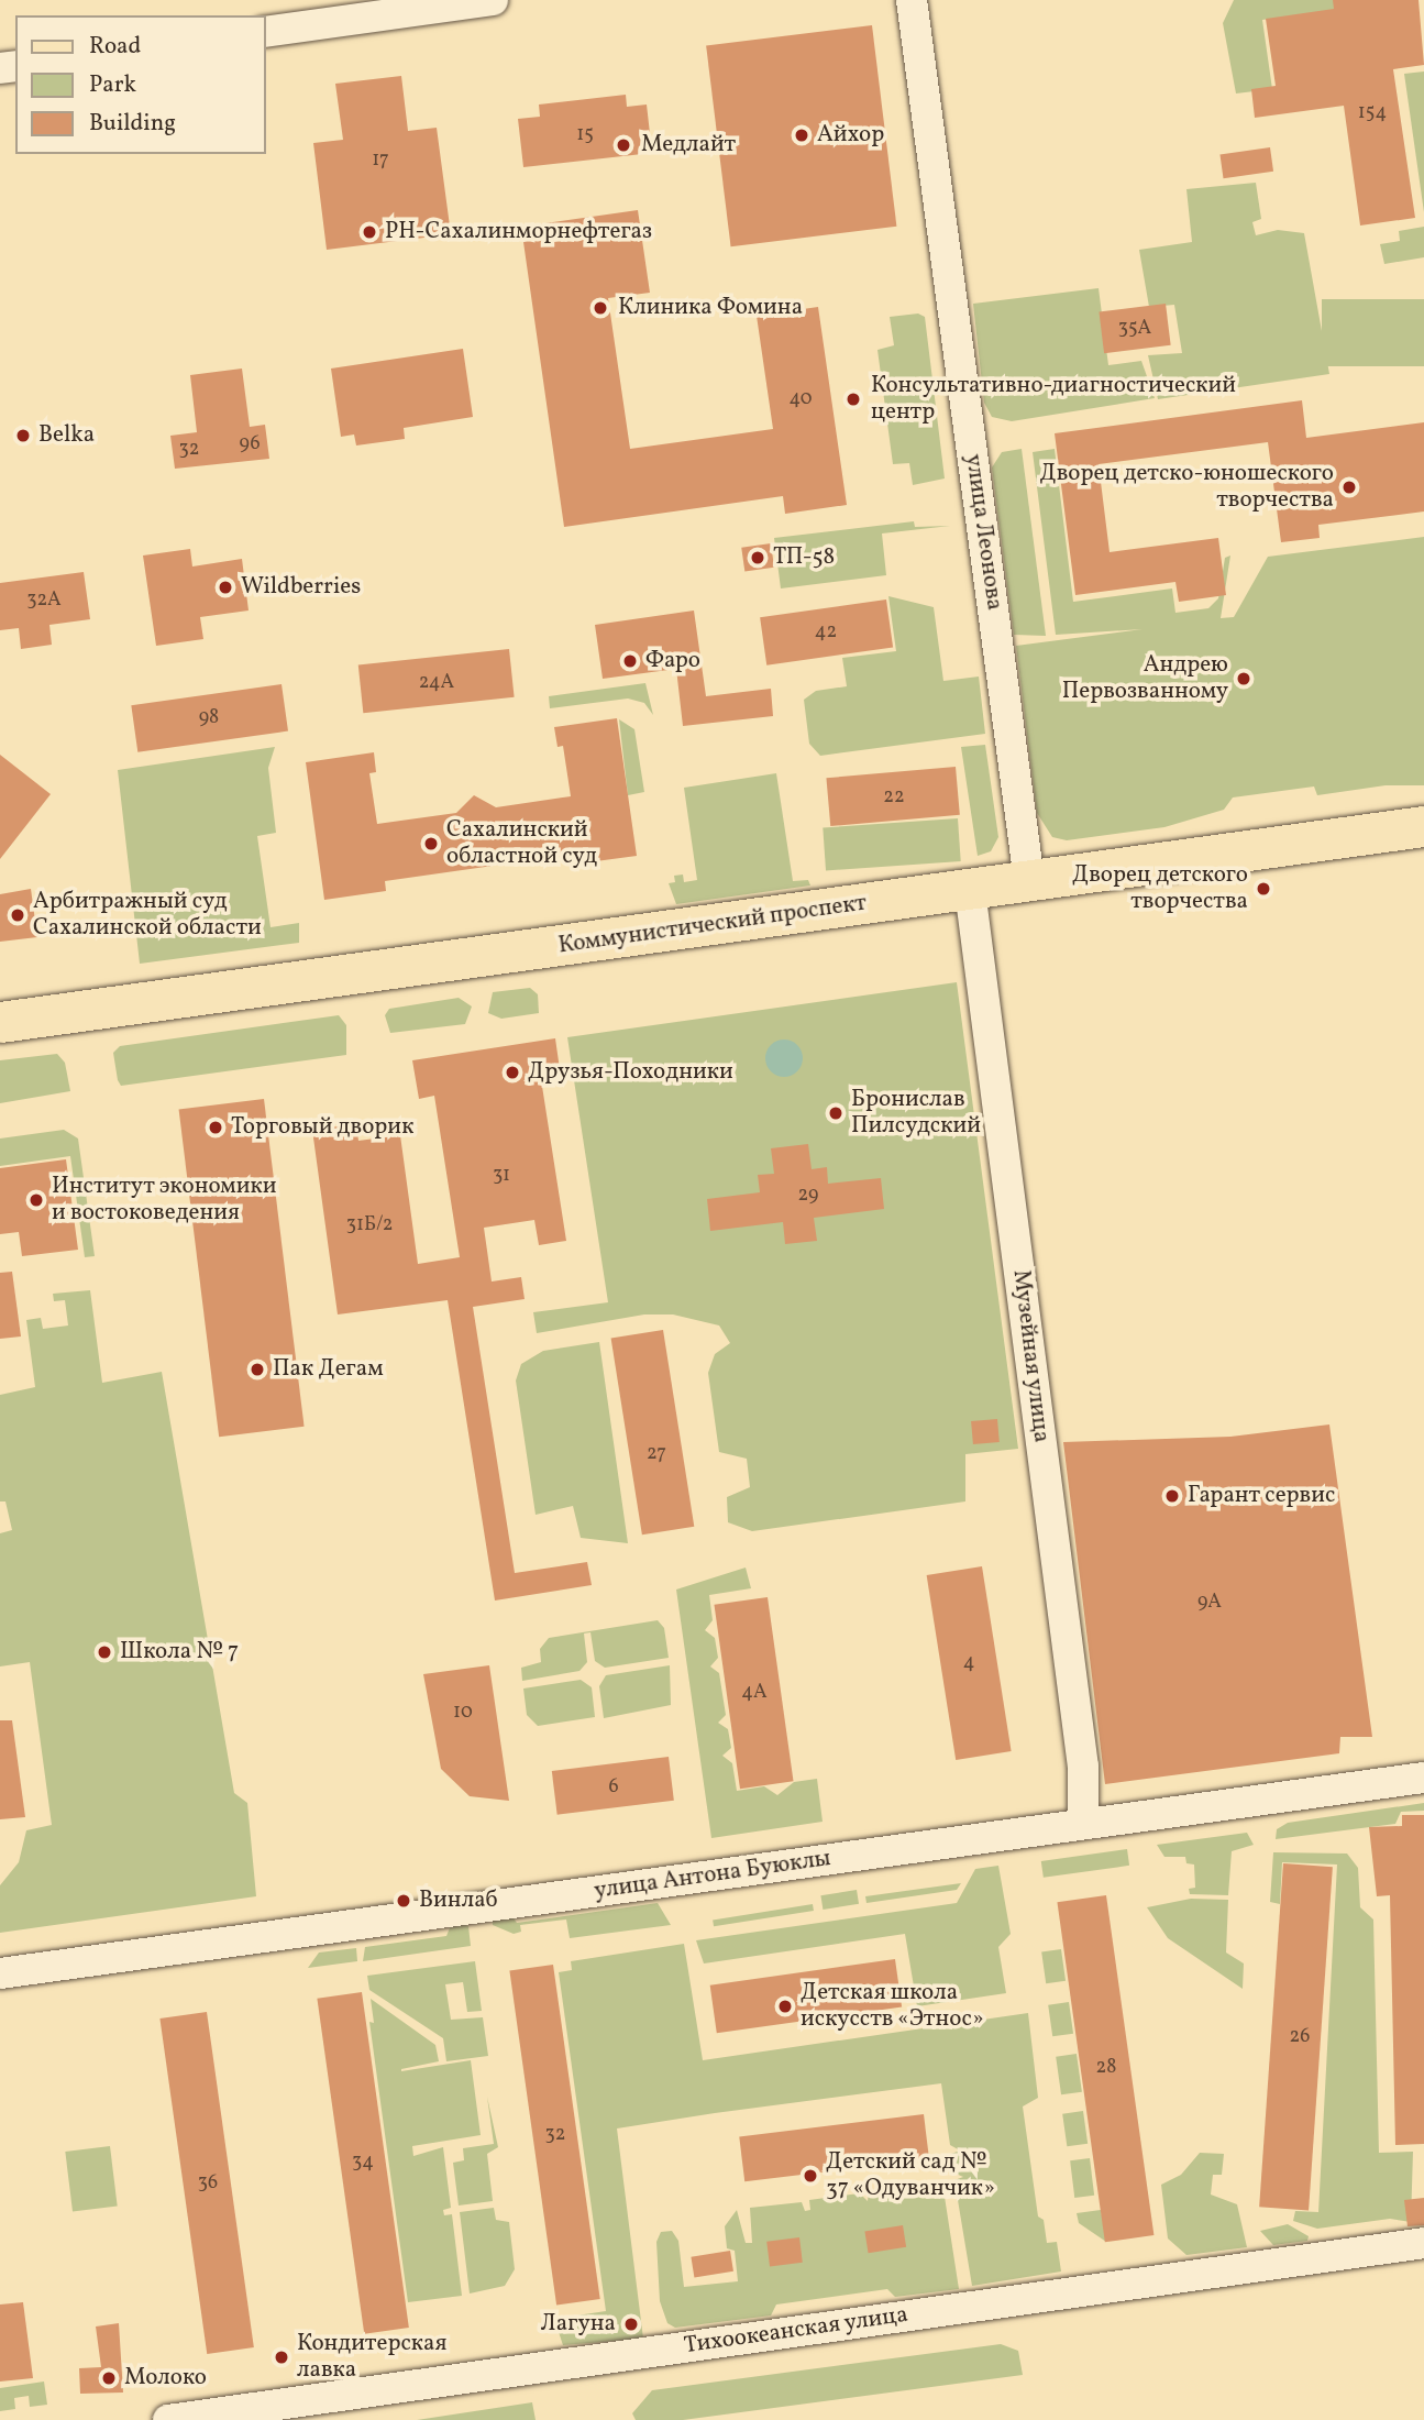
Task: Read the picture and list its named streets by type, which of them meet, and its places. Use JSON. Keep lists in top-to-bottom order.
{
  "streets": {
    "main road": ["Коммунистический проспект"],
    "street": [
      "улица Леонова",
      "Музейная улица",
      "улица Антона Буюклы",
      "Тихоокеанская улица"
    ]
  },
  "crossings": [
    ["улица Леонова", "Коммунистический проспект"],
    ["Коммунистический проспект", "Музейная улица"],
    ["Музейная улица", "улица Антона Буюклы"]
  ],
  "places": [
    "Айхор",
    "Медлайт",
    "РН-Сахалинморнефтегаз",
    "Клиника Фомина",
    "Консультативно-диагностический центр",
    "Belka",
    "Дворец детско-юношеского творчества",
    "ТП-58",
    "Wildberries",
    "Фаро",
    "Андрею Первозванному",
    "Сахалинский областной суд",
    "Дворец детского творчества",
    "Арбитражный суд Сахалинской области",
    "Друзья-Походники",
    "Бронислав Пилсудский",
    "Торговый дворик",
    "Институт экономики и востоковедения",
    "Пак Дегам",
    "Гарант сервис",
    "Школа № 7",
    "Винлаб",
    "Детская школа искусств «Этнос»",
    "Детский сад № 37 «Одуванчик»",
    "Лагуна",
    "Кондитерская лавка",
    "Молоко"
  ],
  "house_numbers": [
    "154",
    "15",
    "17",
    "35А",
    "40",
    "96",
    "32",
    "32А",
    "42",
    "24А",
    "98",
    "22",
    "31",
    "29",
    "31Б/2",
    "27",
    "9А",
    "4",
    "4А",
    "10",
    "6",
    "26",
    "28",
    "32",
    "34",
    "36"
  ],
  "legend": ["Road", "Park", "Building"]
}
